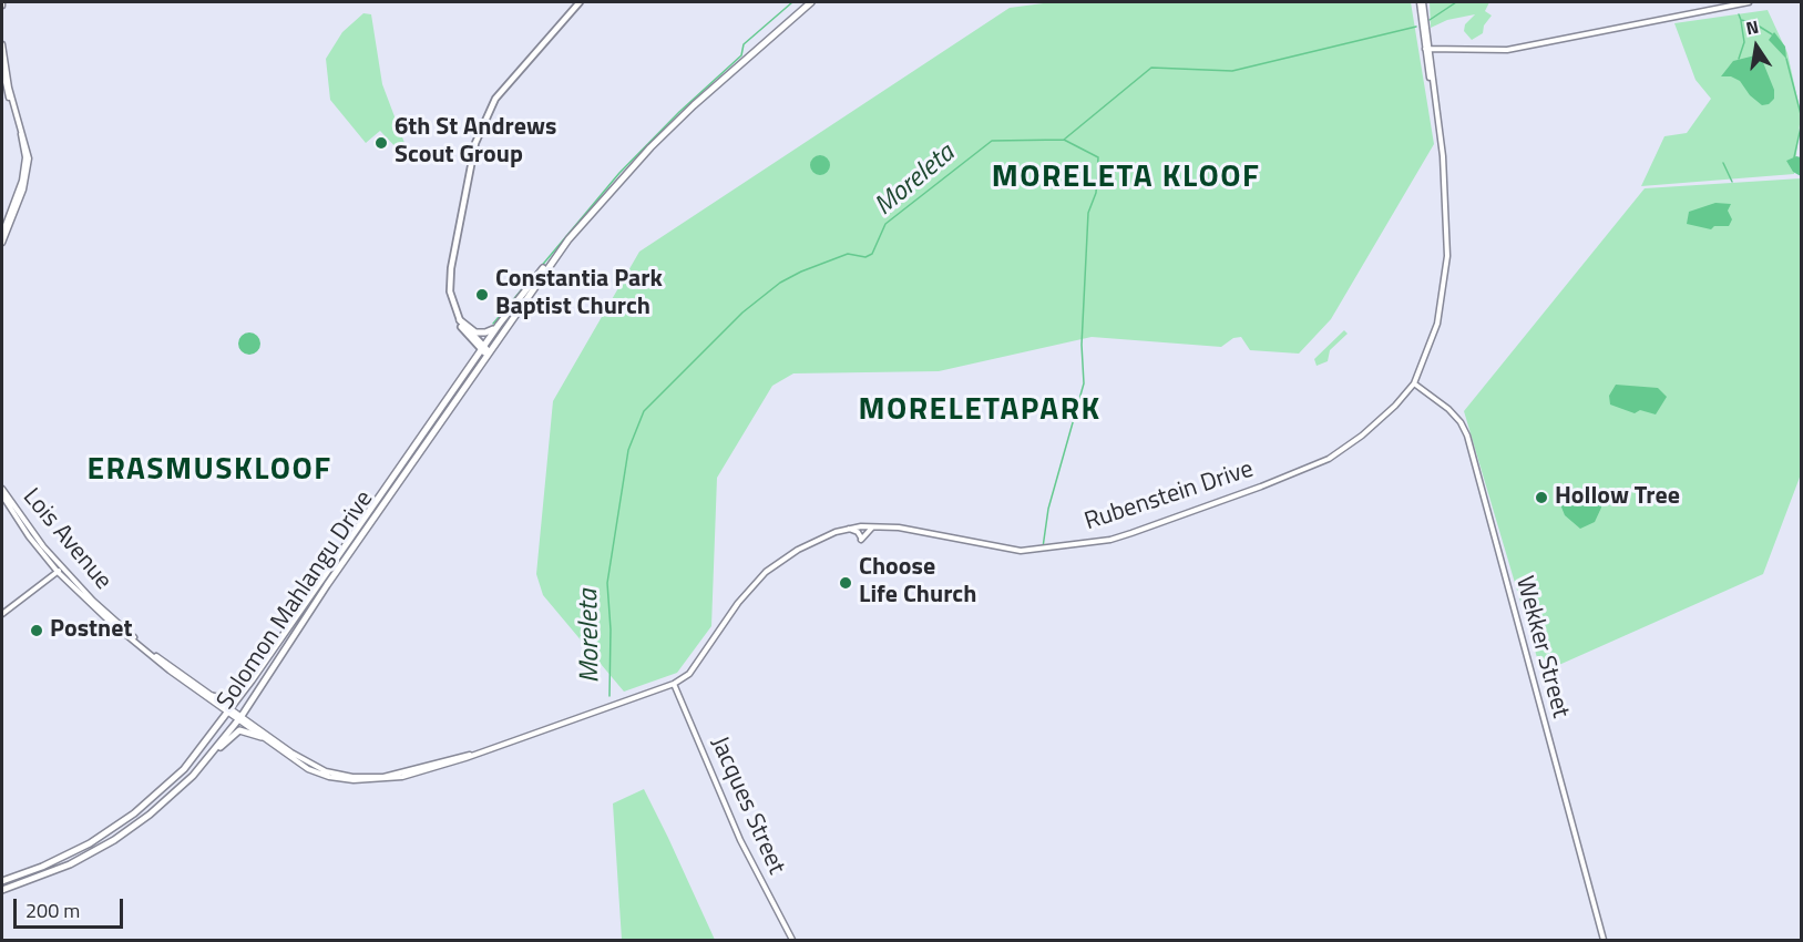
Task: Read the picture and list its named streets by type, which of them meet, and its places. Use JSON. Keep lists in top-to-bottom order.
{
  "streets": {
    "main road": ["Solomon Mahlangu Drive"],
    "street": [
      "Rubenstein Drive",
      "Lois Avenue",
      "Wekker Street",
      "Jacques Street"
    ]
  },
  "crossings": [
    ["Rubenstein Drive", "Solomon Mahlangu Drive"],
    ["Rubenstein Drive", "Wekker Street"],
    ["Rubenstein Drive", "Jacques Street"],
    ["Lois Avenue", "Solomon Mahlangu Drive"]
  ],
  "districts": ["MORELETA KLOOF", "MORELETAPARK", "ERASMUSKLOOF"],
  "water": ["Moreleta"],
  "places": [
    "6th St Andrews Scout Group",
    "Constantia Park Baptist Church",
    "Hollow Tree",
    "Choose Life Church",
    "Postnet"
  ],
  "scale_bar": "200 m",
  "north": "top"
}
